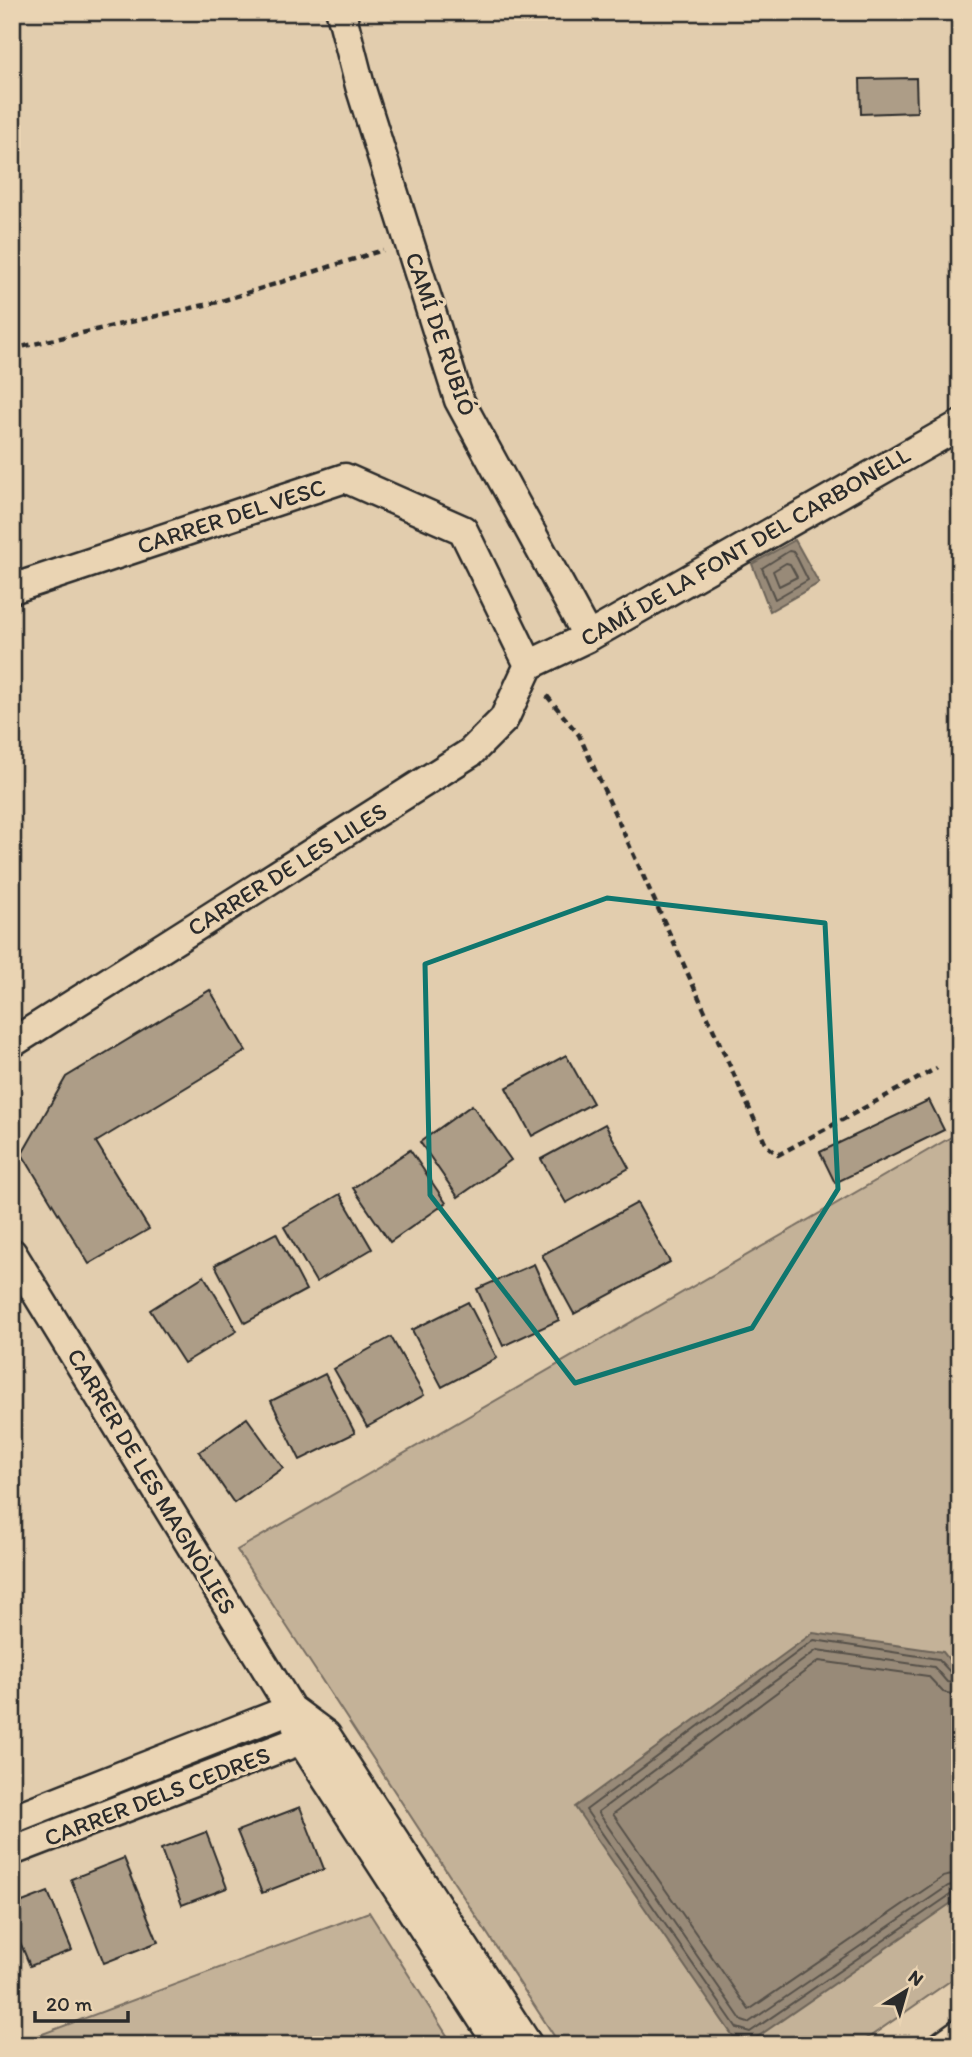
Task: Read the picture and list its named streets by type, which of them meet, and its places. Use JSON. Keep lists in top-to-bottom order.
{
  "streets": {
    "street": [
      "CAMÍ DE RUBIÓ",
      "CARRER DEL VESC",
      "CAMÍ DE LA FONT DEL CARBONELL",
      "CARRER DE LES LILES",
      "CARRER DE LES MAGNÒLIES",
      "CARRER DELS CEDRES"
    ]
  },
  "crossings": [
    ["CAMÍ DE RUBIÓ", "CAMÍ DE LA FONT DEL CARBONELL"],
    ["CARRER DEL VESC", "CAMÍ DE LA FONT DEL CARBONELL"],
    ["CARRER DEL VESC", "CARRER DE LES LILES"],
    ["CAMÍ DE LA FONT DEL CARBONELL", "CARRER DE LES LILES"],
    ["CARRER DE LES MAGNÒLIES", "CARRER DELS CEDRES"]
  ],
  "scale_bar": "20 m",
  "north": "top right"
}
